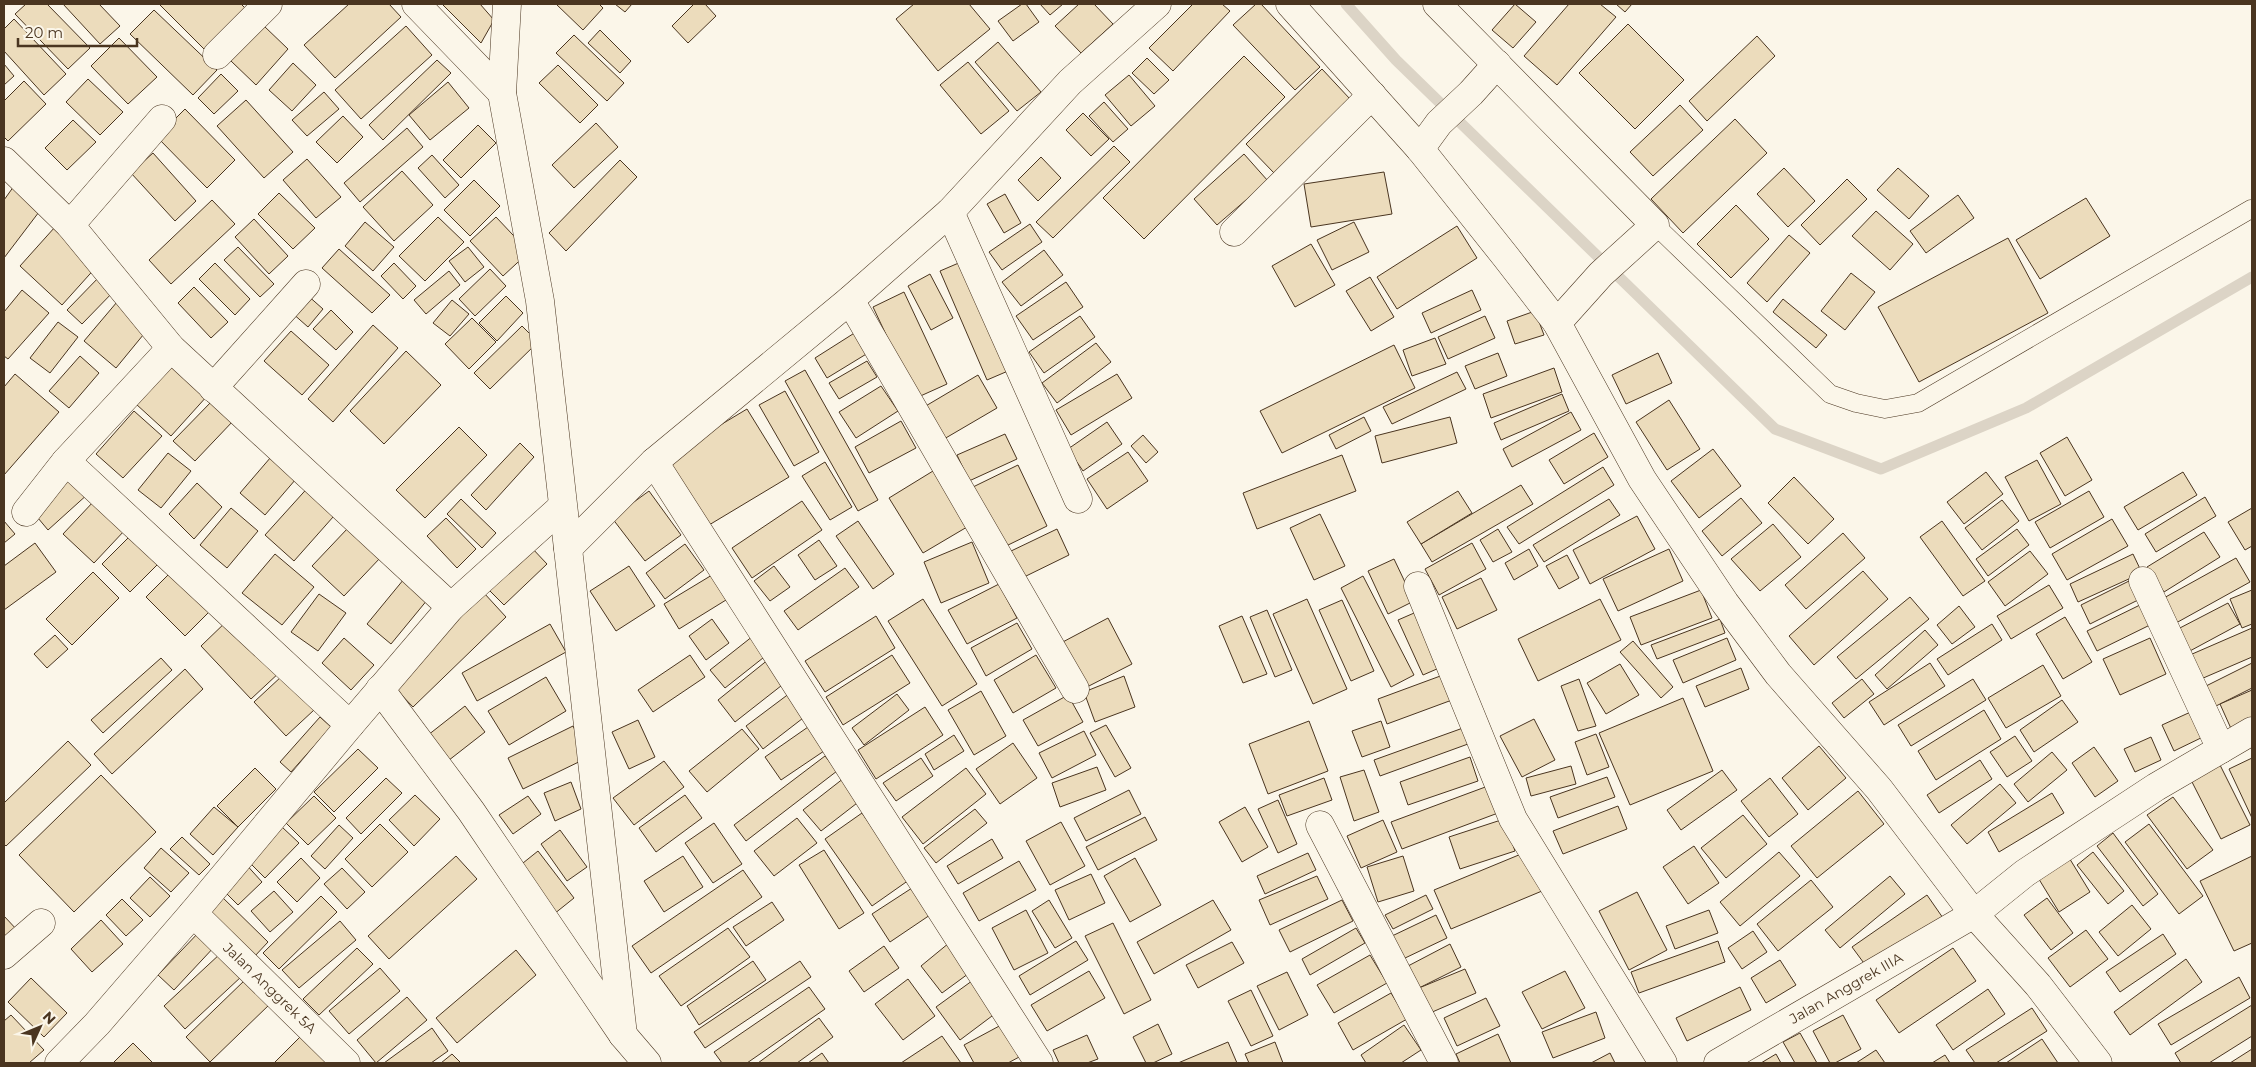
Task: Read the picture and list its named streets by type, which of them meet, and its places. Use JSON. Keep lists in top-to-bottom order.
{
  "streets": {
    "street": ["Jalan Anggrek 5A", "Jalan Anggrek IIIA"]
  },
  "scale_bar": "20 m",
  "north": "top right"
}
